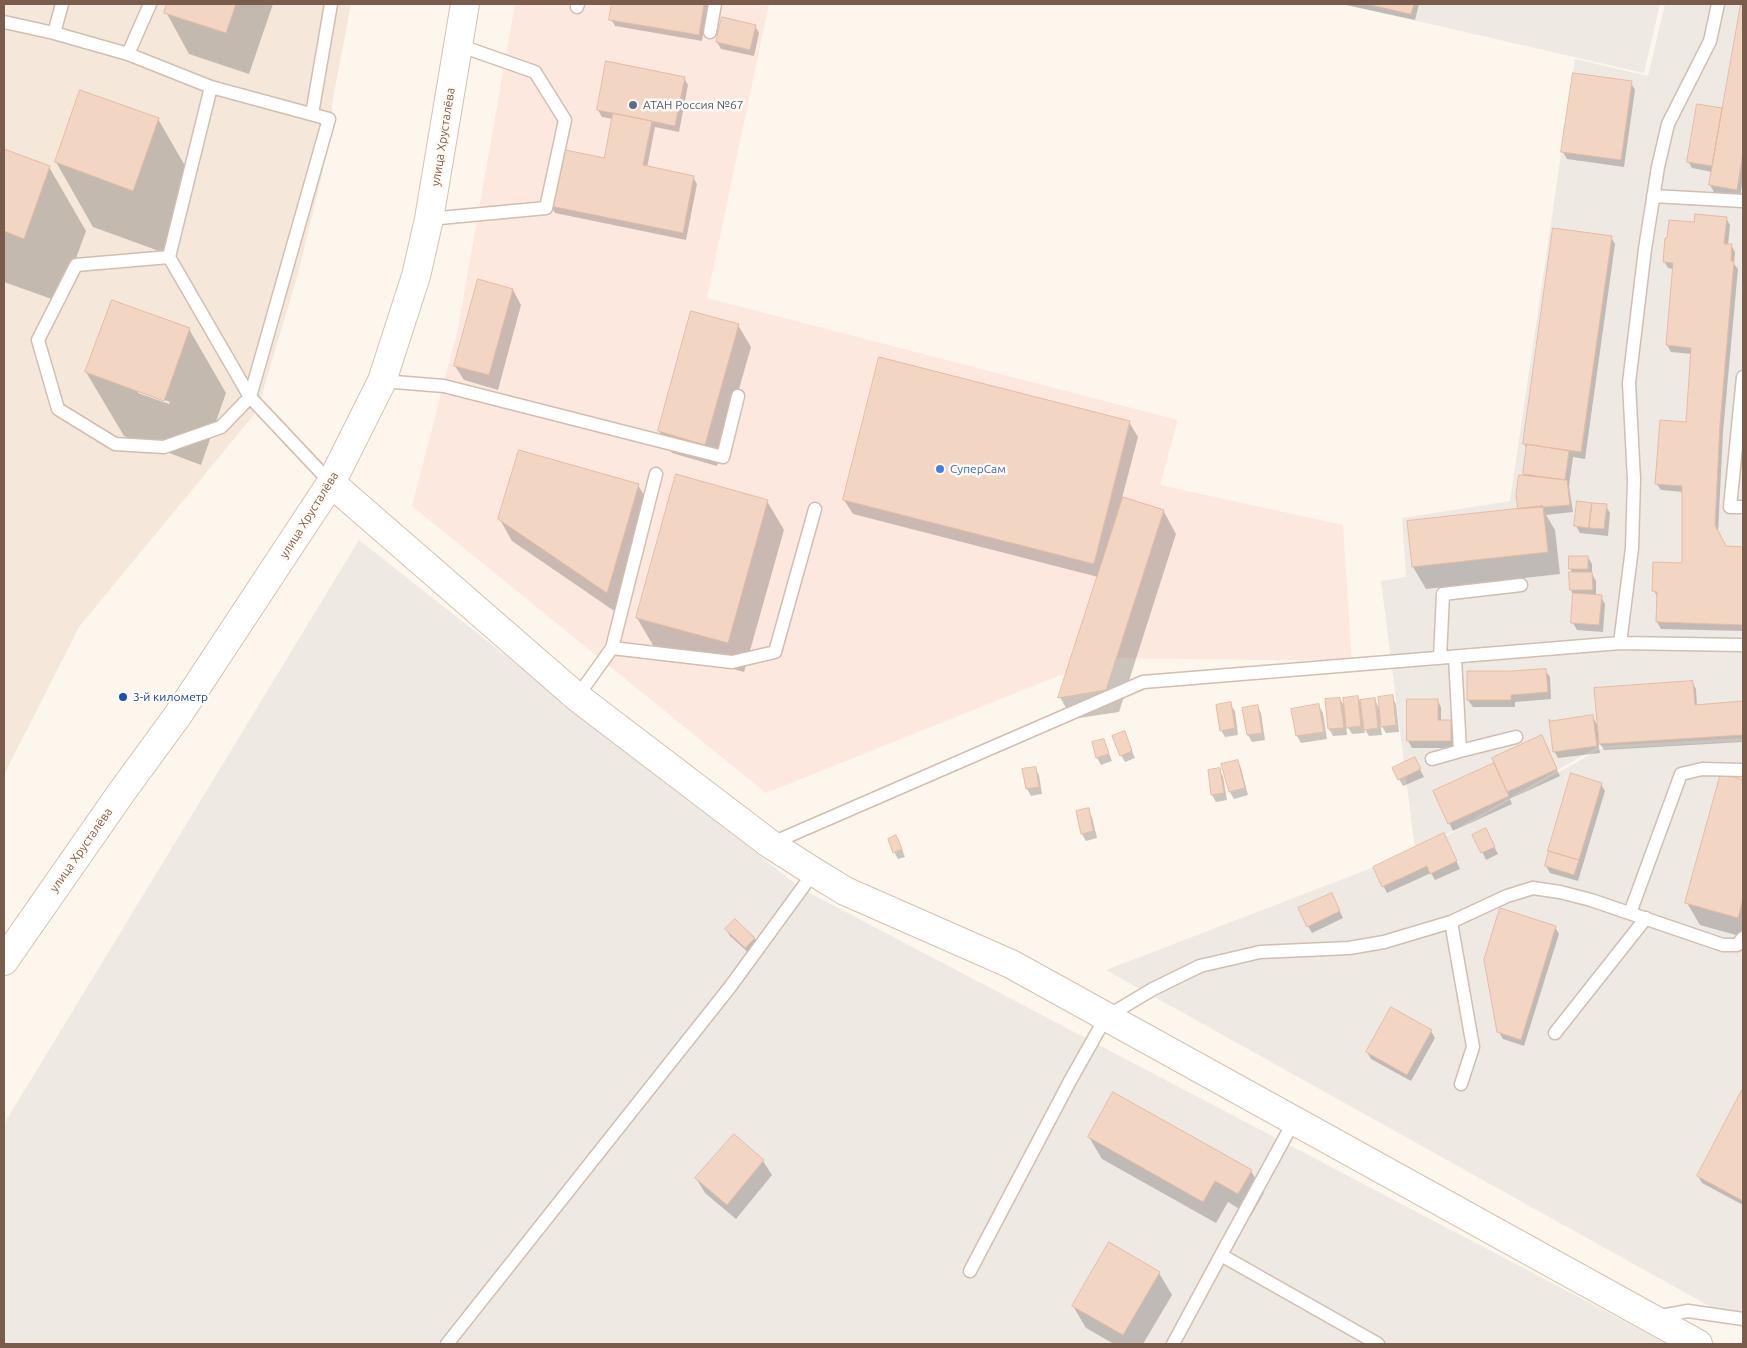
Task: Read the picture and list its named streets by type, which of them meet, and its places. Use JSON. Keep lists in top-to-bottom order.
{
  "streets": {
    "main road": ["улица Хрусталёва"]
  },
  "places": ["АТАН Россия №67", "СуперСам", "3-й километр"]
}
